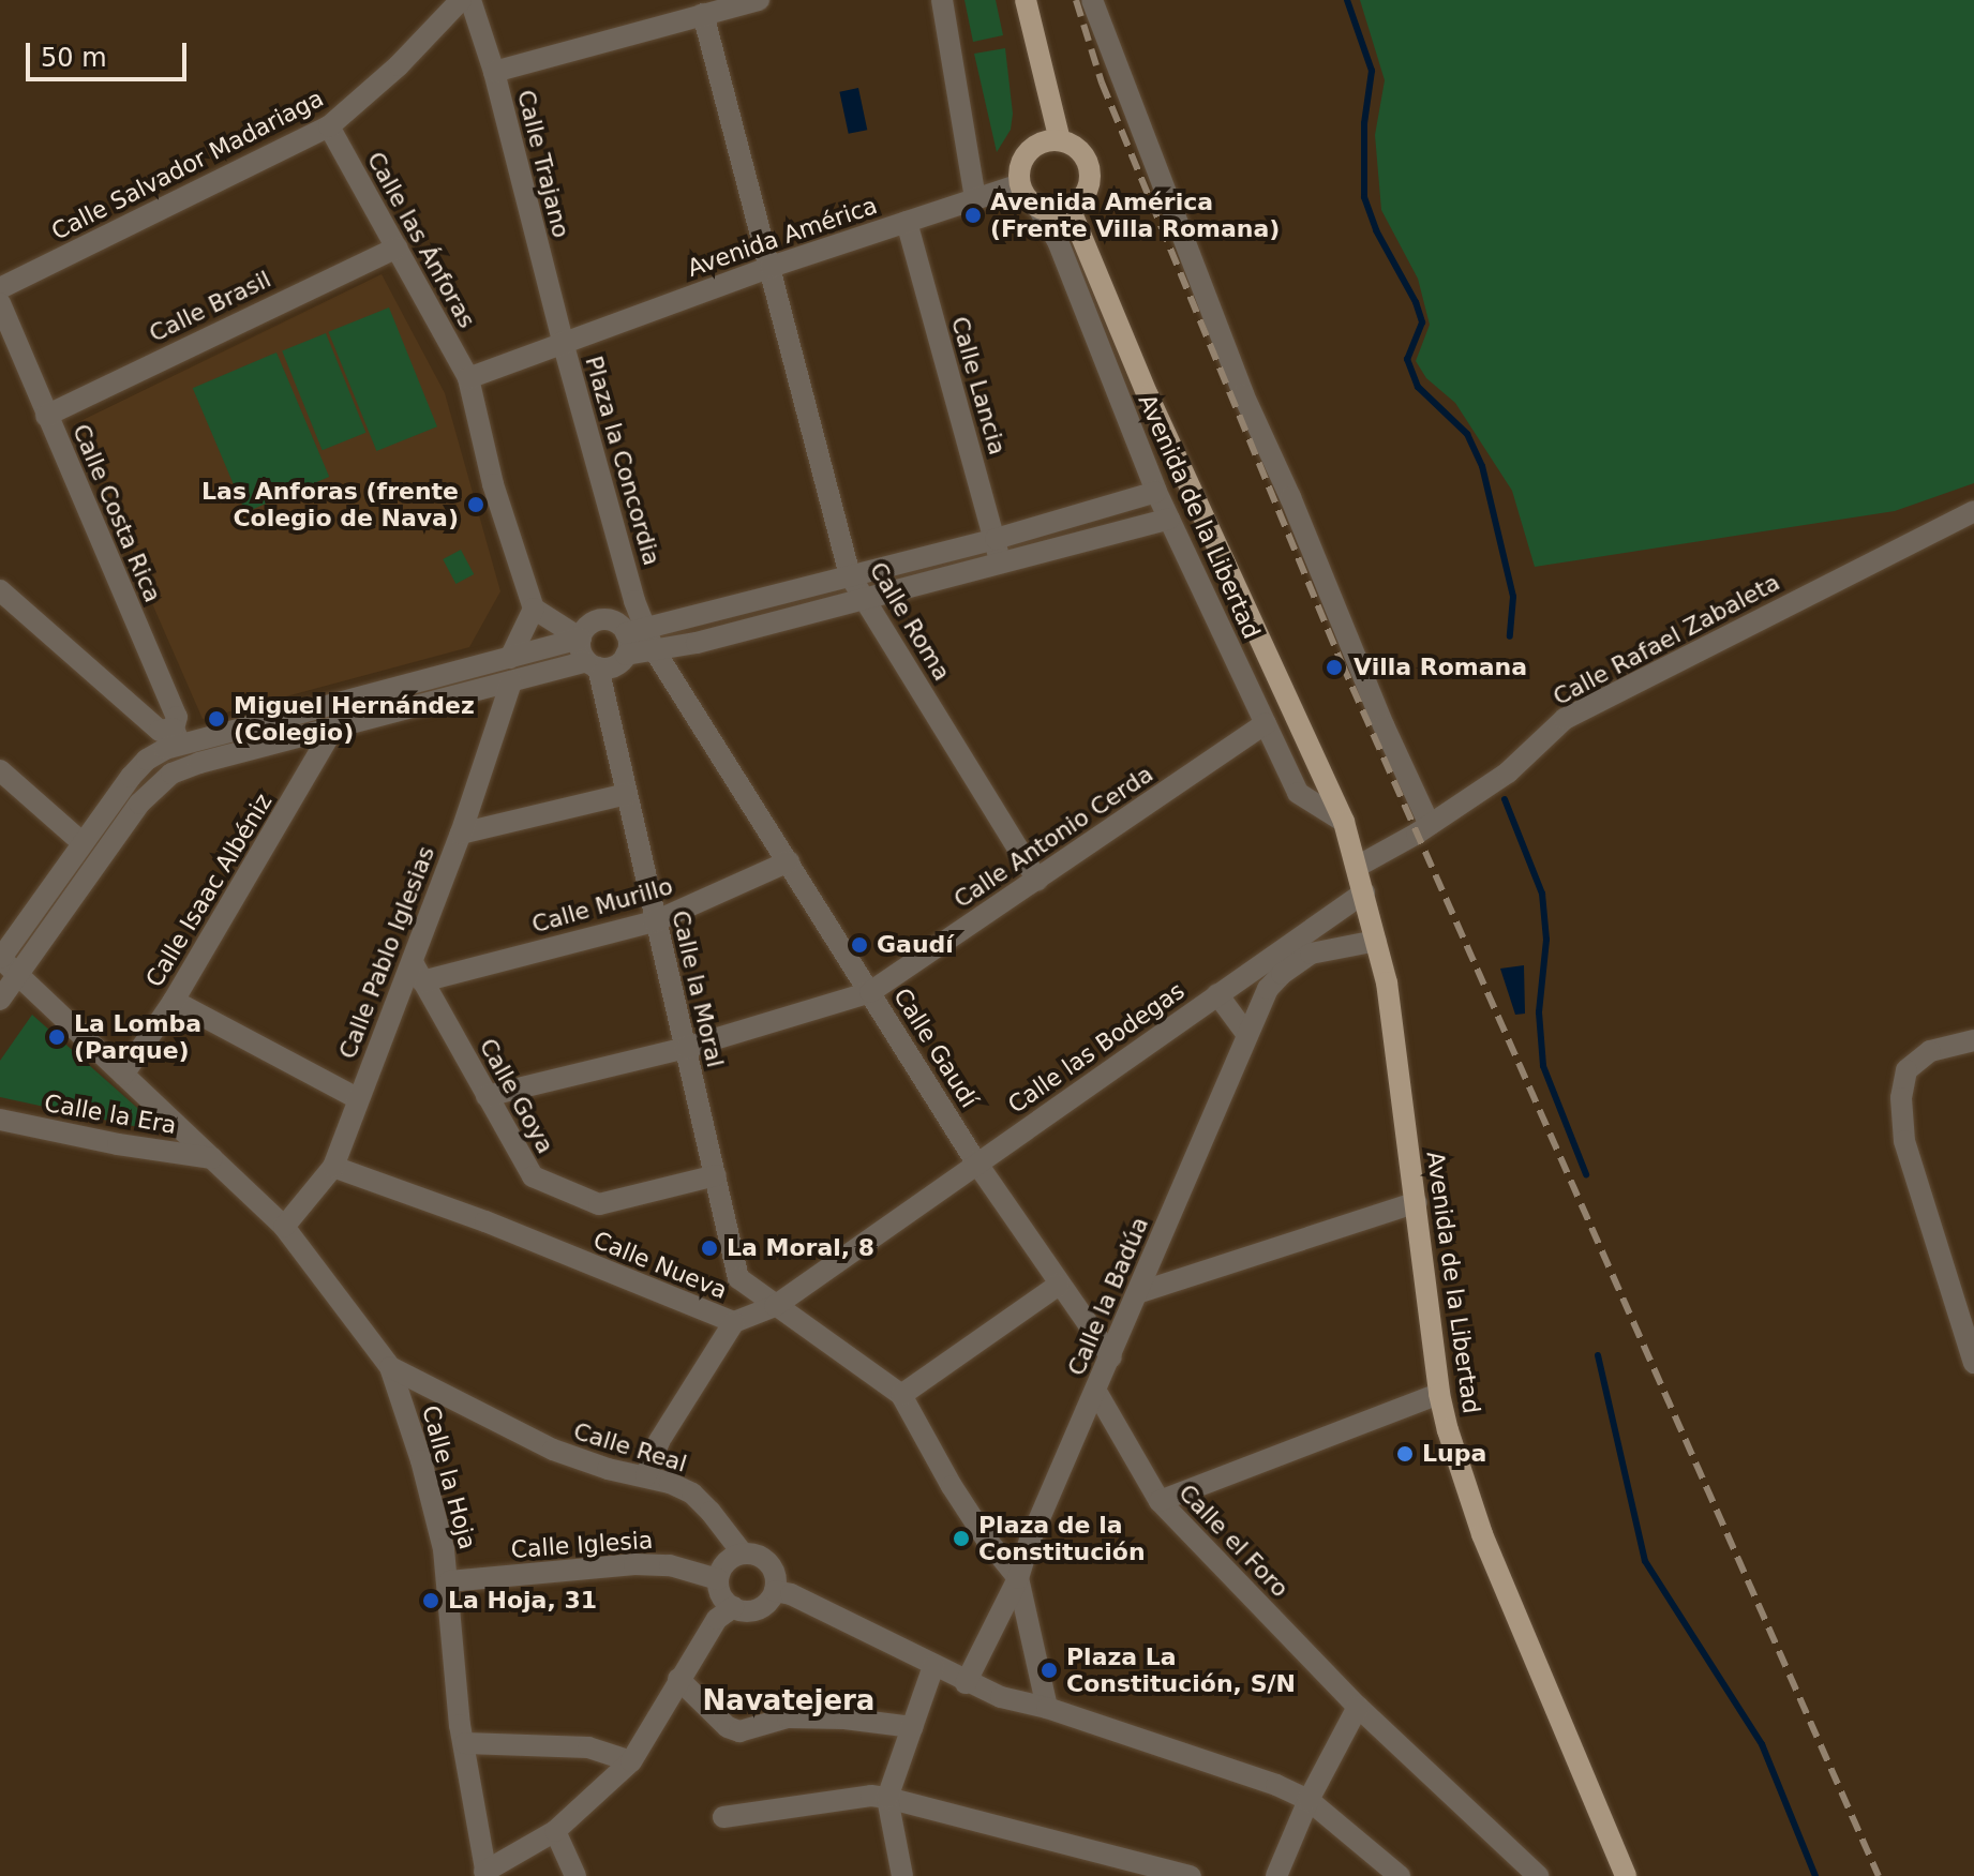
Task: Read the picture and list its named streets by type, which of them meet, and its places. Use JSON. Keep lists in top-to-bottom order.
{
  "streets": {
    "main road": ["Avenida de la Libertad"],
    "street": [
      "Calle Trajano",
      "Calle Salvador Madariaga",
      "Avenida América",
      "Calle las Ánforas",
      "Calle Brasil",
      "Calle Lancia",
      "Plaza la Concordia",
      "Calle Costa Rica",
      "Calle Roma",
      "Calle Rafael Zabaleta",
      "Calle Antonio Cerda",
      "Calle Isaac Albéniz",
      "Calle Murillo",
      "Calle Pablo Iglesias",
      "Calle la Moral",
      "Calle Gaudí",
      "Calle las Bodegas",
      "Calle Goya",
      "Calle la Era",
      "Calle Nueva",
      "Calle la Badúa",
      "Calle Real",
      "Calle la Hoja",
      "Calle el Foro",
      "Calle Iglesia"
    ]
  },
  "crossings": [
    ["Calle Trajano", "Avenida América"],
    ["Calle Trajano", "Plaza la Concordia"],
    ["Calle Salvador Madariaga", "Calle las Ánforas"],
    ["Avenida América", "Calle Lancia"],
    ["Avenida América", "Plaza la Concordia"],
    ["Avenida América", "Avenida de la Libertad"],
    ["Avenida América", "Calle Roma"],
    ["Calle las Ánforas", "Calle Brasil"],
    ["Calle las Ánforas", "Plaza la Concordia"],
    ["Calle Brasil", "Calle Costa Rica"],
    ["Plaza la Concordia", "Calle la Moral"],
    ["Plaza la Concordia", "Calle Gaudí"],
    ["Avenida de la Libertad", "Calle Rafael Zabaleta"],
    ["Avenida de la Libertad", "Calle Antonio Cerda"],
    ["Avenida de la Libertad", "Calle las Bodegas"],
    ["Avenida de la Libertad", "Calle la Badúa"],
    ["Calle Roma", "Calle Antonio Cerda"],
    ["Calle Antonio Cerda", "Calle la Moral"],
    ["Calle Antonio Cerda", "Calle Gaudí"],
    ["Calle Antonio Cerda", "Calle Goya"],
    ["Calle Isaac Albéniz", "Calle la Hoja"],
    ["Calle Murillo", "Calle Pablo Iglesias"],
    ["Calle Murillo", "Calle la Moral"],
    ["Calle Murillo", "Calle Gaudí"],
    ["Calle Murillo", "Calle Goya"],
    ["Calle Pablo Iglesias", "Calle Goya"],
    ["Calle Pablo Iglesias", "Calle Nueva"],
    ["Calle Pablo Iglesias", "Calle la Hoja"],
    ["Calle la Moral", "Calle Gaudí"],
    ["Calle la Moral", "Calle las Bodegas"],
    ["Calle la Moral", "Calle Goya"],
    ["Calle la Moral", "Calle Nueva"],
    ["Calle Gaudí", "Calle las Bodegas"],
    ["Calle Gaudí", "Calle la Badúa"],
    ["Calle las Bodegas", "Calle Nueva"],
    ["Calle la Era", "Calle la Hoja"],
    ["Calle la Badúa", "Calle el Foro"],
    ["Calle Real", "Calle la Hoja"],
    ["Calle Real", "Calle Iglesia"],
    ["Calle la Hoja", "Calle Iglesia"]
  ],
  "districts": ["Navatejera"],
  "places": [
    "Avenida América (Frente Villa Romana)",
    "Las Anforas (frente Colegio de Nava)",
    "Villa Romana",
    "Miguel Hernández (Colegio)",
    "Gaudí",
    "La Lomba (Parque)",
    "La Moral, 8",
    "Lupa",
    "Plaza de la Constitución",
    "La Hoja, 31",
    "Plaza La Constitución, S/N"
  ],
  "scale_bar": "50 m"
}
